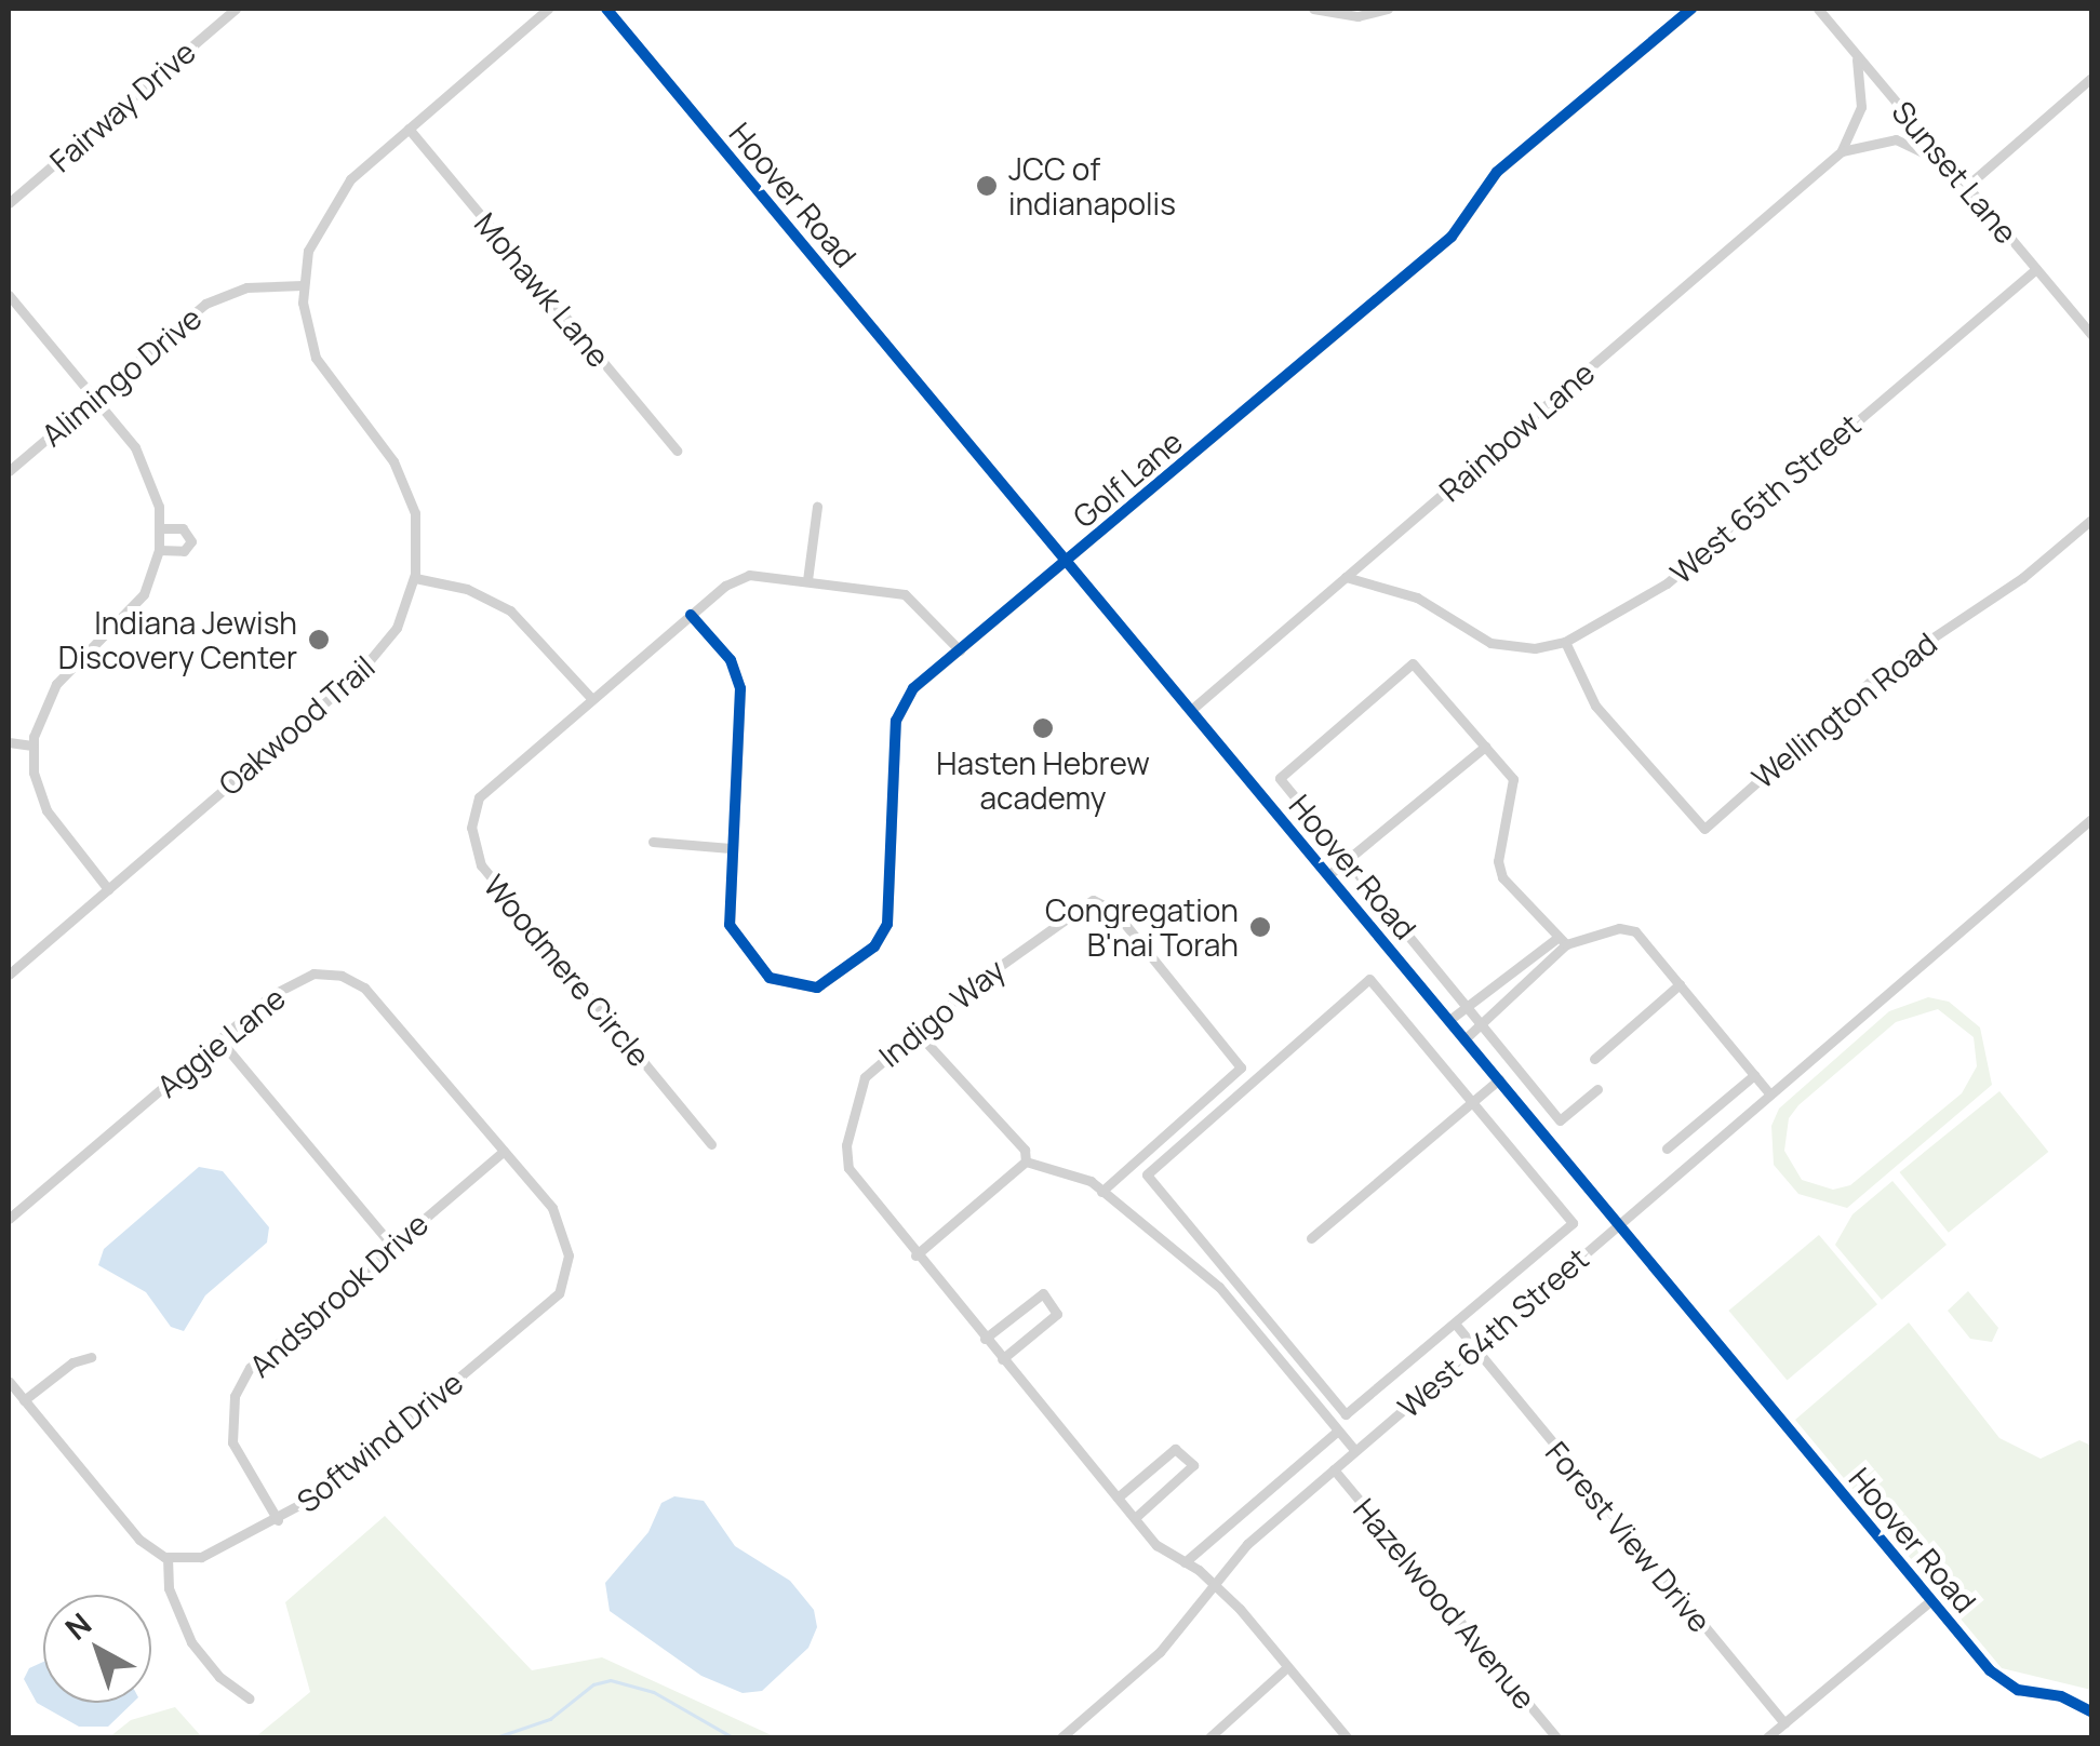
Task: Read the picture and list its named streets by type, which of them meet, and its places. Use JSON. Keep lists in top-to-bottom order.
{
  "streets": {
    "street": [
      "Fairway Drive",
      "Sunset Lane",
      "Hoover Road",
      "Mohawk Lane",
      "Alimingo Drive",
      "Rainbow Lane",
      "Golf Lane",
      "West 65th Street",
      "Wellington Road",
      "Oakwood Trail",
      "Woodmere Circle",
      "Indigo Way",
      "Aggie Lane",
      "Andsbrook Drive",
      "West 64th Street",
      "Softwind Drive",
      "Forest View Drive",
      "Hazelwood Avenue"
    ]
  },
  "crossings": [
    ["Sunset Lane", "Rainbow Lane"],
    ["Sunset Lane", "West 65th Street"],
    ["Hoover Road", "Rainbow Lane"],
    ["Hoover Road", "Golf Lane"],
    ["Hoover Road", "West 64th Street"],
    ["Mohawk Lane", "Oakwood Trail"],
    ["Alimingo Drive", "Oakwood Trail"],
    ["Rainbow Lane", "West 65th Street"],
    ["West 65th Street", "Wellington Road"],
    ["Aggie Lane", "Andsbrook Drive"],
    ["Aggie Lane", "Softwind Drive"],
    ["Andsbrook Drive", "Softwind Drive"],
    ["West 64th Street", "Forest View Drive"],
    ["West 64th Street", "Hazelwood Avenue"]
  ],
  "places": [
    "JCC of indianapolis",
    "Indiana Jewish Discovery Center",
    "Hasten Hebrew academy",
    "Congregation B'nai Torah"
  ],
  "north": "top left"
}
